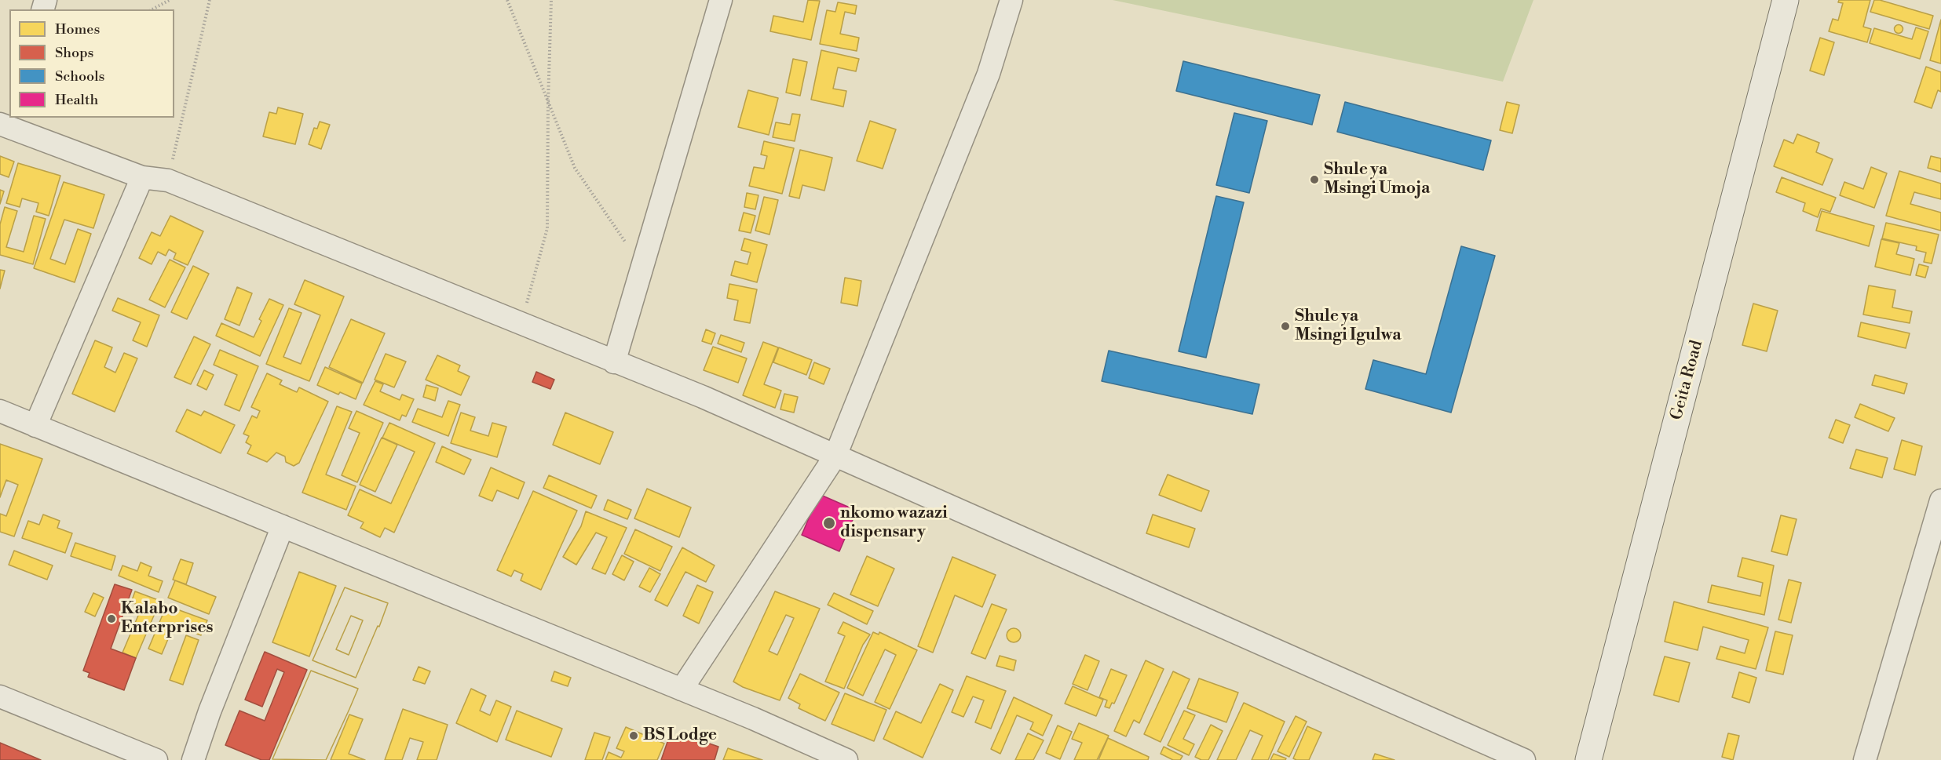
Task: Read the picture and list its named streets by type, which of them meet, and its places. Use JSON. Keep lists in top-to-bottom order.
{
  "streets": {
    "main road": ["Geita Road"]
  },
  "places": [
    "Shule ya Msingi Umoja",
    "Shule ya Msingi Igulwa",
    "nkomo wazazi dispensary",
    "Kalabo Enterprises",
    "BS Lodge"
  ],
  "legend": [
    "Homes",
    "Shops",
    "Schools",
    "Health"
  ]
}
